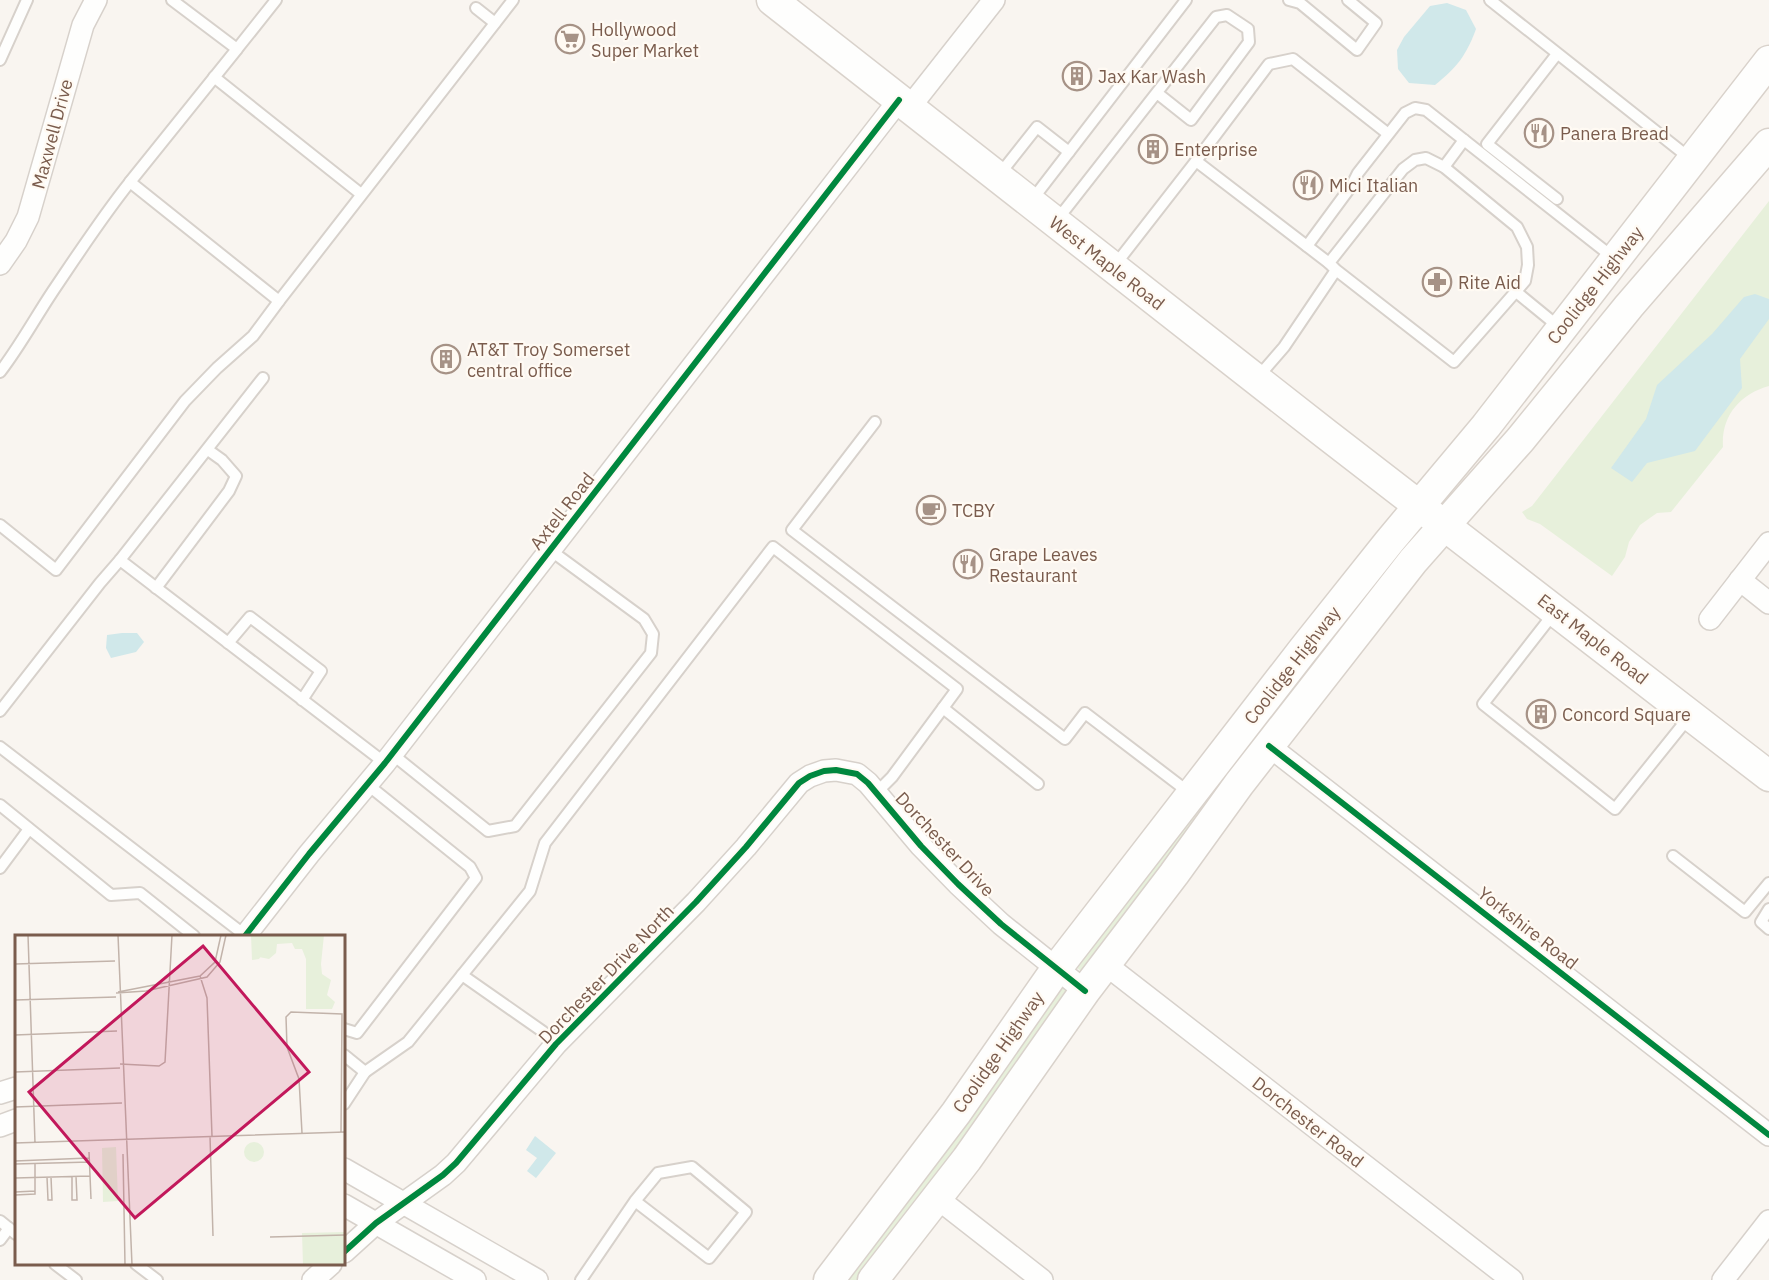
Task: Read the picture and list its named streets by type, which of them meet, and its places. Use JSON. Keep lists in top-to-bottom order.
{
  "streets": {
    "main road": ["West Maple Road", "Coolidge Highway", "East Maple Road"],
    "street": [
      "Maxwell Drive",
      "Axtell Road",
      "Dorchester Drive",
      "Yorkshire Road",
      "Dorchester Drive North",
      "Dorchester Road"
    ]
  },
  "crossings": [
    ["West Maple Road", "Coolidge Highway"],
    ["West Maple Road", "Axtell Road"],
    ["West Maple Road", "East Maple Road"],
    ["Coolidge Highway", "East Maple Road"],
    ["Coolidge Highway", "Dorchester Drive"],
    ["Coolidge Highway", "Yorkshire Road"],
    ["Coolidge Highway", "Dorchester Road"],
    ["Dorchester Drive", "Dorchester Drive North"]
  ],
  "places": {
    "supermarket": ["Hollywood Super Market"],
    "building": [
      "Jax Kar Wash",
      "Enterprise",
      "AT&T Troy Somerset central office",
      "Concord Square"
    ],
    "restaurant": ["Panera Bread", "Mici Italian", "Grape Leaves Restaurant"],
    "pharmacy": ["Rite Aid"],
    "cafe": ["TCBY"]
  }
}
